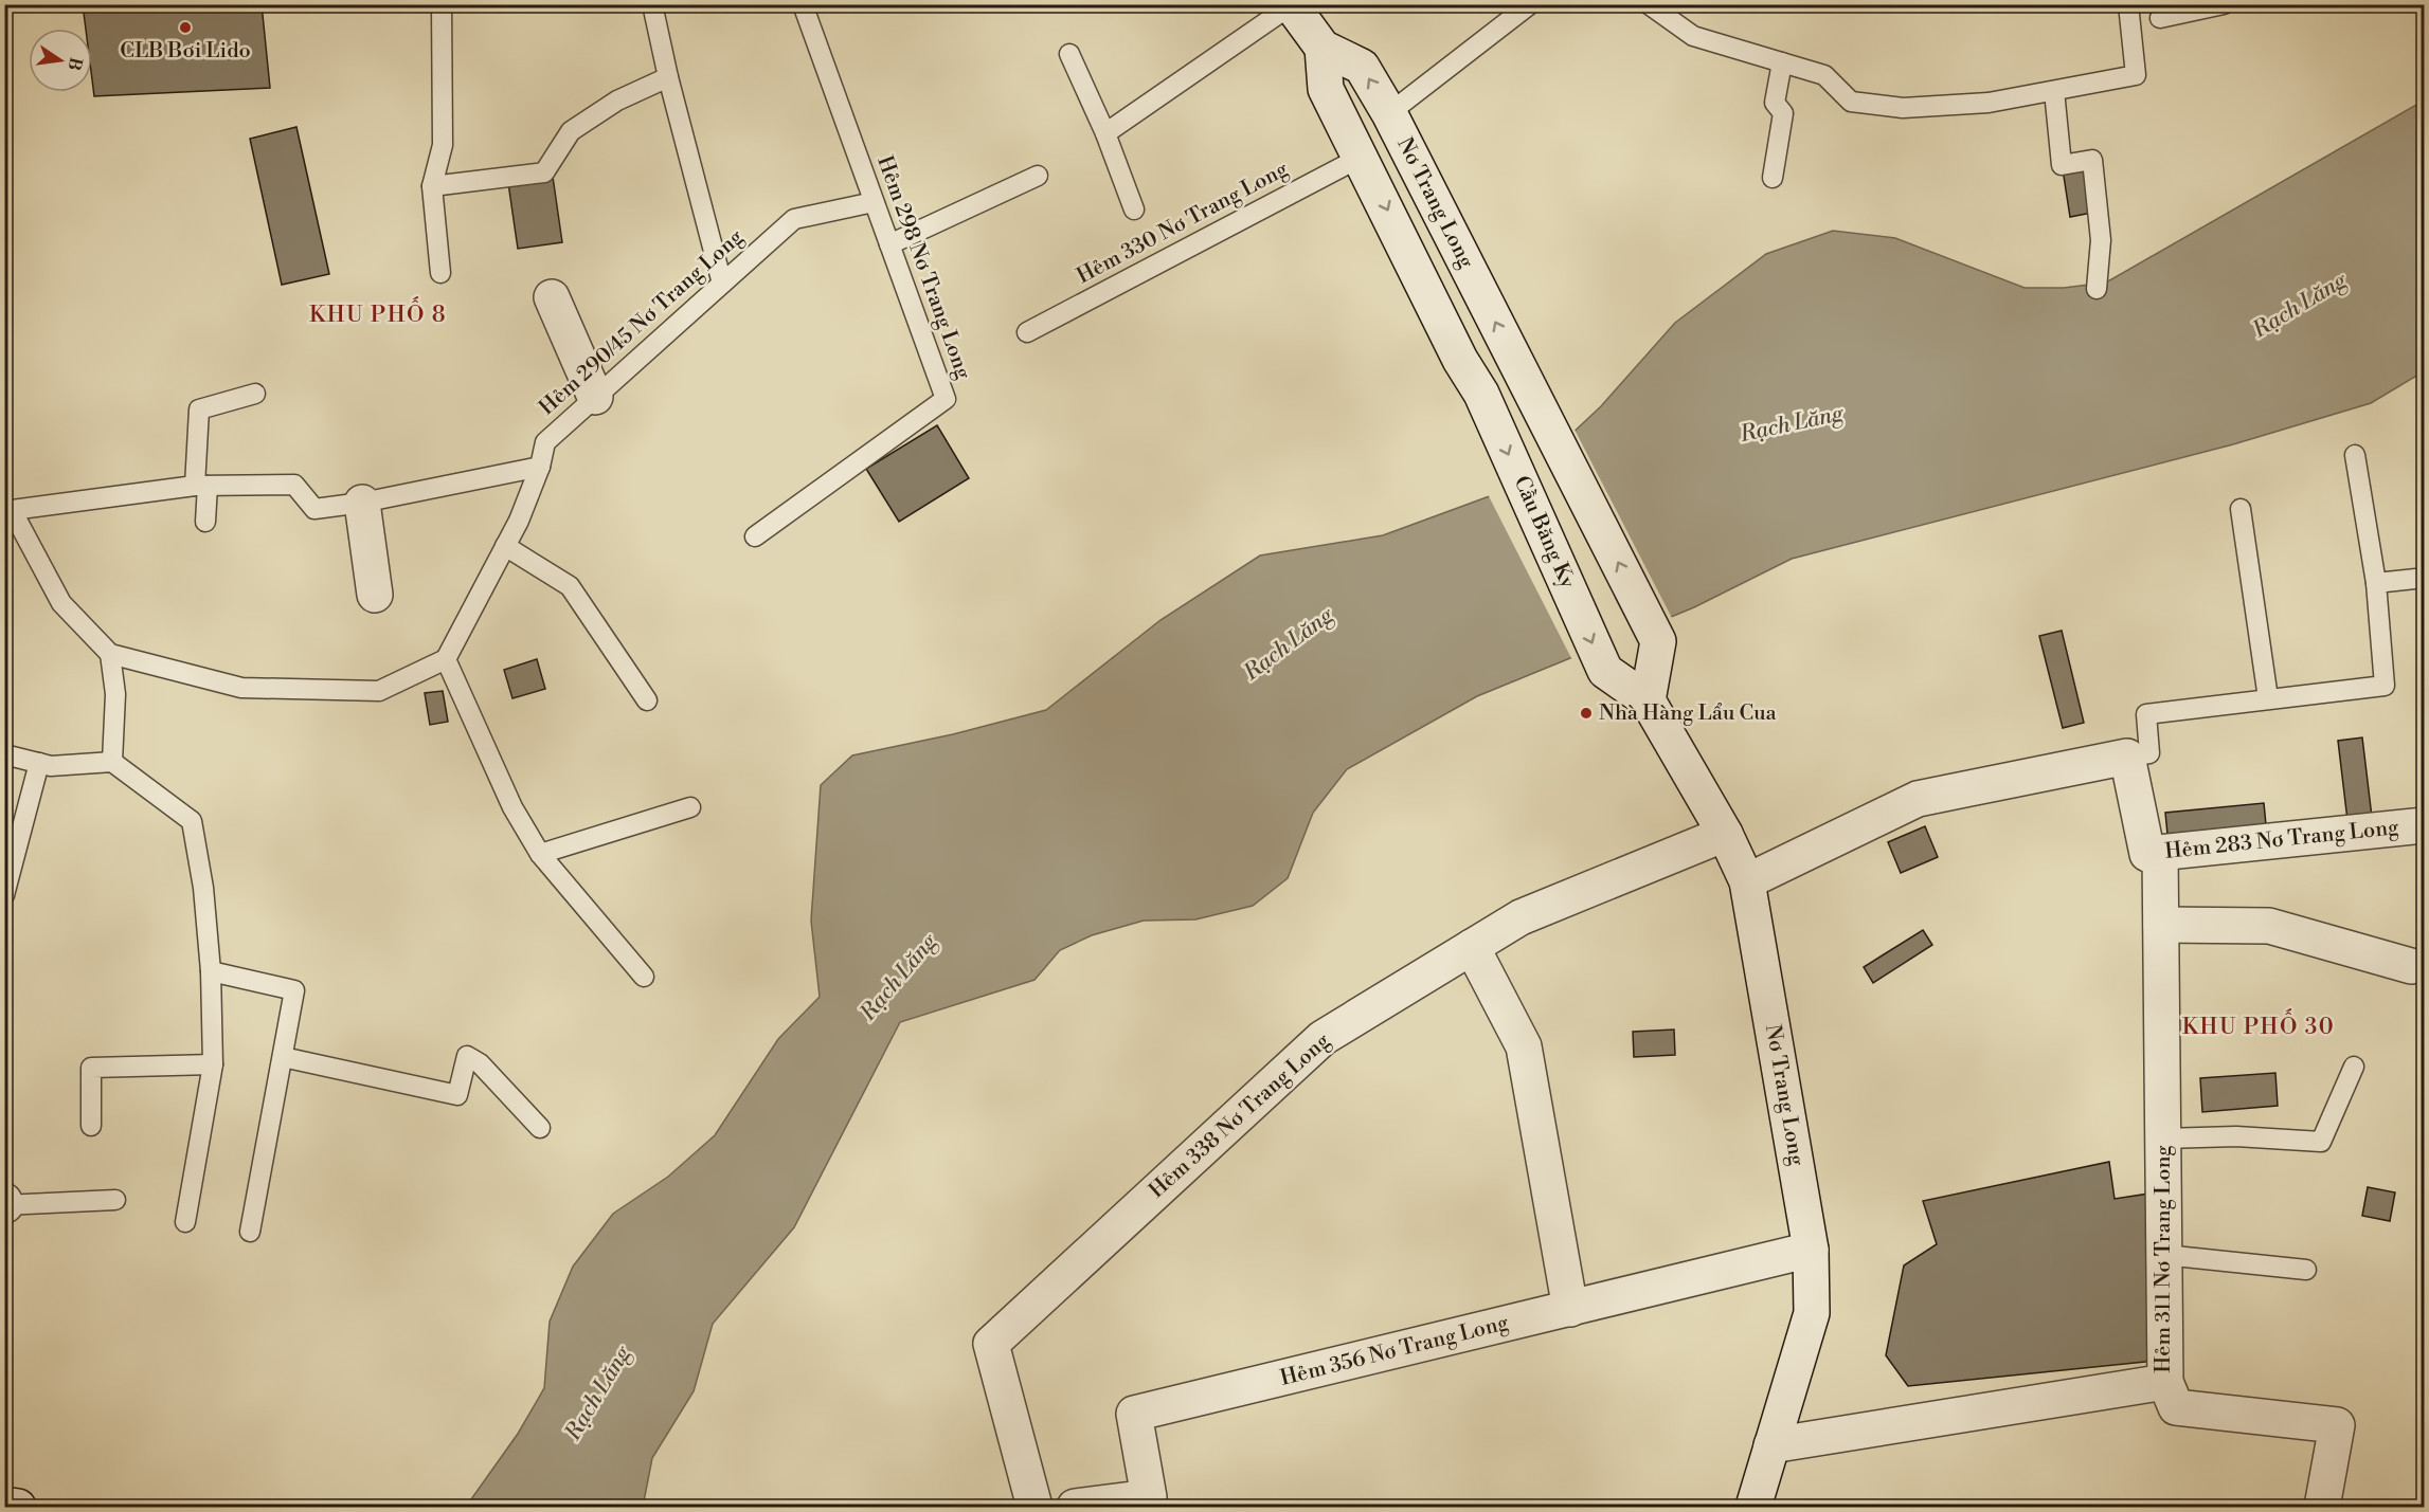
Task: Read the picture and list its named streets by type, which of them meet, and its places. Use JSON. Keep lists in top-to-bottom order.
{
  "streets": {
    "street": [
      "Nơ Trang Long",
      "Cầu Băng Ky",
      "Hẻm 283 Nơ Trang Long",
      "Hẻm 338 Nơ Trang Long",
      "Hẻm 311 Nơ Trang Long",
      "Hẻm 356 Nơ Trang Long"
    ],
    "lane": ["Hẻm 330 Nơ Trang Long", "Hẻm 298 Nơ Trang Long", "Hẻm 290/45 Nơ Trang Long"]
  },
  "crossings": [
    ["Nơ Trang Long", "Cầu Băng Ky"],
    ["Nơ Trang Long", "Hẻm 338 Nơ Trang Long"],
    ["Nơ Trang Long", "Hẻm 311 Nơ Trang Long"],
    ["Nơ Trang Long", "Hẻm 356 Nơ Trang Long"],
    ["Hẻm 330 Nơ Trang Long", "Cầu Băng Ky"],
    ["Hẻm 298 Nơ Trang Long", "Hẻm 290/45 Nơ Trang Long"],
    ["Hẻm 283 Nơ Trang Long", "Hẻm 311 Nơ Trang Long"]
  ],
  "one_way": ["Nơ Trang Long", "Cầu Băng Ky"],
  "districts": ["KHU PHỐ 8", "KHU PHỐ 30"],
  "water": ["Rạch Lăng"],
  "places": ["CLB Bơi Lido", "Nhà Hàng Lẩu Cua"],
  "north": "right"
}
